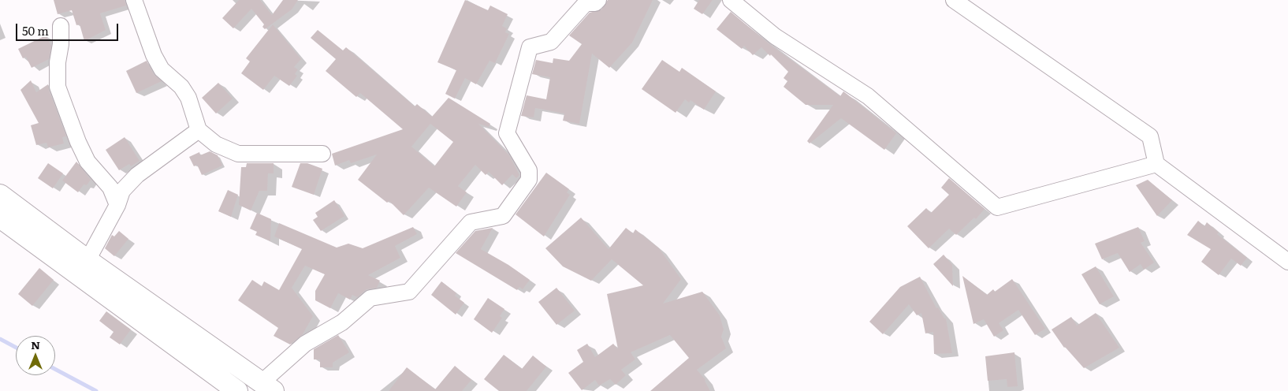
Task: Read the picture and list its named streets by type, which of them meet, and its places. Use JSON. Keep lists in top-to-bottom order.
{
  "scale_bar": "50 m",
  "north": "top"
}
